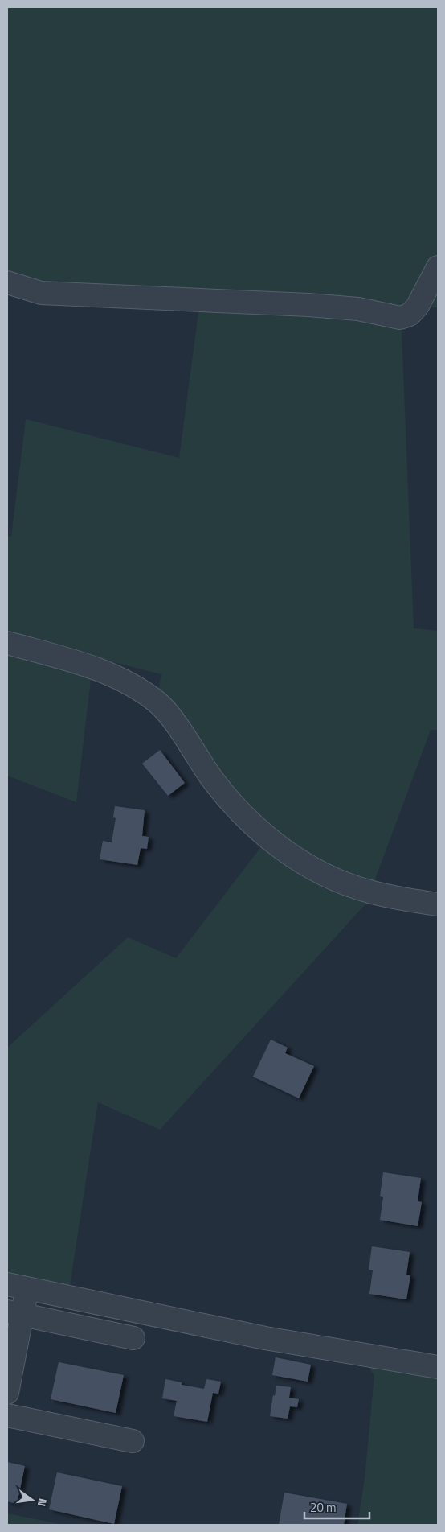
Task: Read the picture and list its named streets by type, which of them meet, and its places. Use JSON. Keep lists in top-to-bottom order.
{
  "scale_bar": "20 m",
  "north": "right"
}
